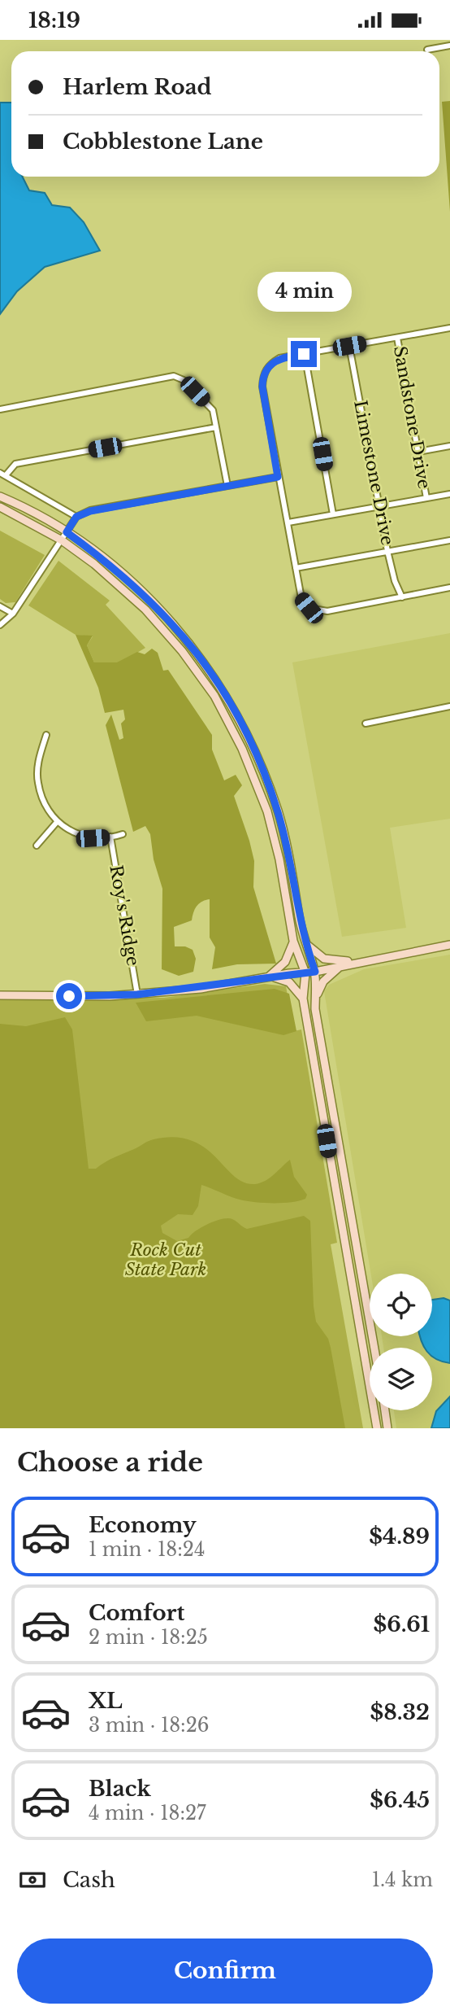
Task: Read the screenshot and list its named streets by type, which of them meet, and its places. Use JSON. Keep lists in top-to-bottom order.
{
  "streets": {
    "street": ["Sandstone Drive", "Limestone Drive", "Roy's Ridge"]
  },
  "parks": ["Rock Cut State Park"],
  "page": {
    "status": "18:19",
    "banner": ["Harlem Road", "Cobblestone Lane"],
    "bubble": "4 min",
    "heading": "Choose a ride",
    "list": [
      {
        "name": "Economy",
        "note": "1 min · 18:24",
        "value": "$4.89"
      },
      {
        "name": "Comfort",
        "note": "2 min · 18:25",
        "value": "$6.61"
      },
      {
        "name": "XL",
        "note": "3 min · 18:26",
        "value": "$8.32"
      },
      {
        "name": "Black",
        "note": "4 min · 18:27",
        "value": "$6.45"
      }
    ],
    "pay": ["Cash", "1.4 km"],
    "buttons": "Confirm"
  }
}
